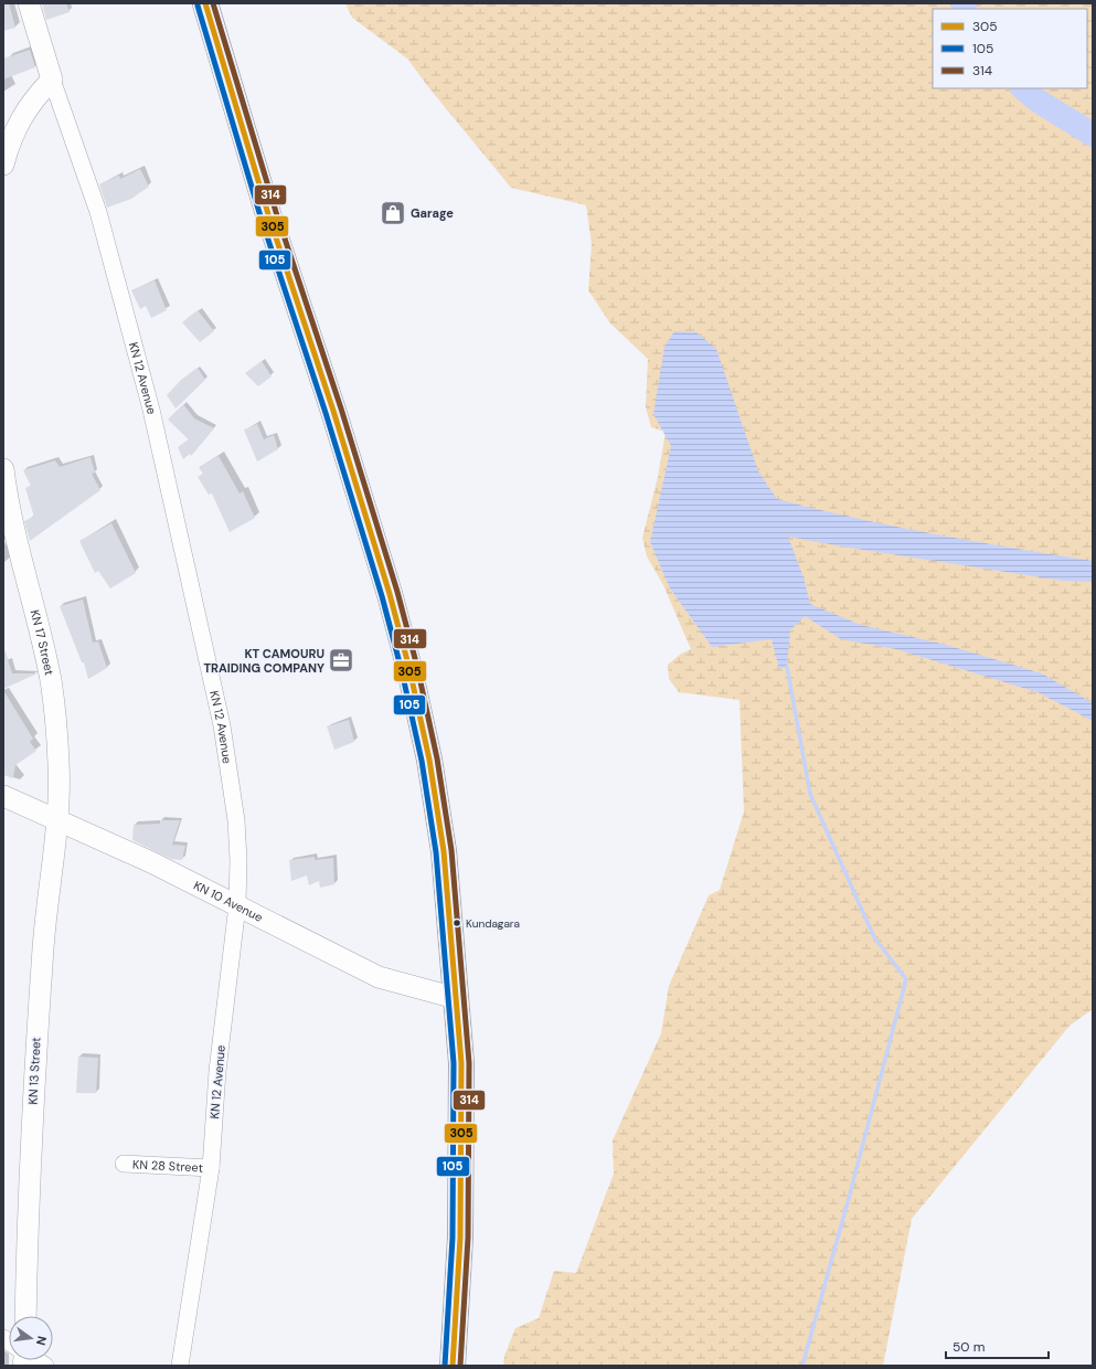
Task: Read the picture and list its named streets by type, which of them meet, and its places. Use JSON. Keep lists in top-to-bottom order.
{
  "streets": {
    "street": [
      "KN 12 Avenue",
      "KN 17 Street",
      "KN 10 Avenue",
      "KN 13 Street",
      "KN 28 Street"
    ]
  },
  "crossings": [
    ["KN 12 Avenue", "KN 10 Avenue"],
    ["KN 12 Avenue", "KN 28 Street"],
    ["KN 17 Street", "KN 10 Avenue"],
    ["KN 17 Street", "KN 13 Street"],
    ["KN 10 Avenue", "KN 13 Street"]
  ],
  "places": {
    "shop": ["Garage"],
    "office": ["KT CAMOURU TRAIDING COMPANY"],
    "other": ["Kundagara"]
  },
  "lines": ["transit line 305", "transit line 314", "transit line 105"],
  "legend": ["305", "105", "314"],
  "scale_bar": "50 m",
  "north": "right"
}
